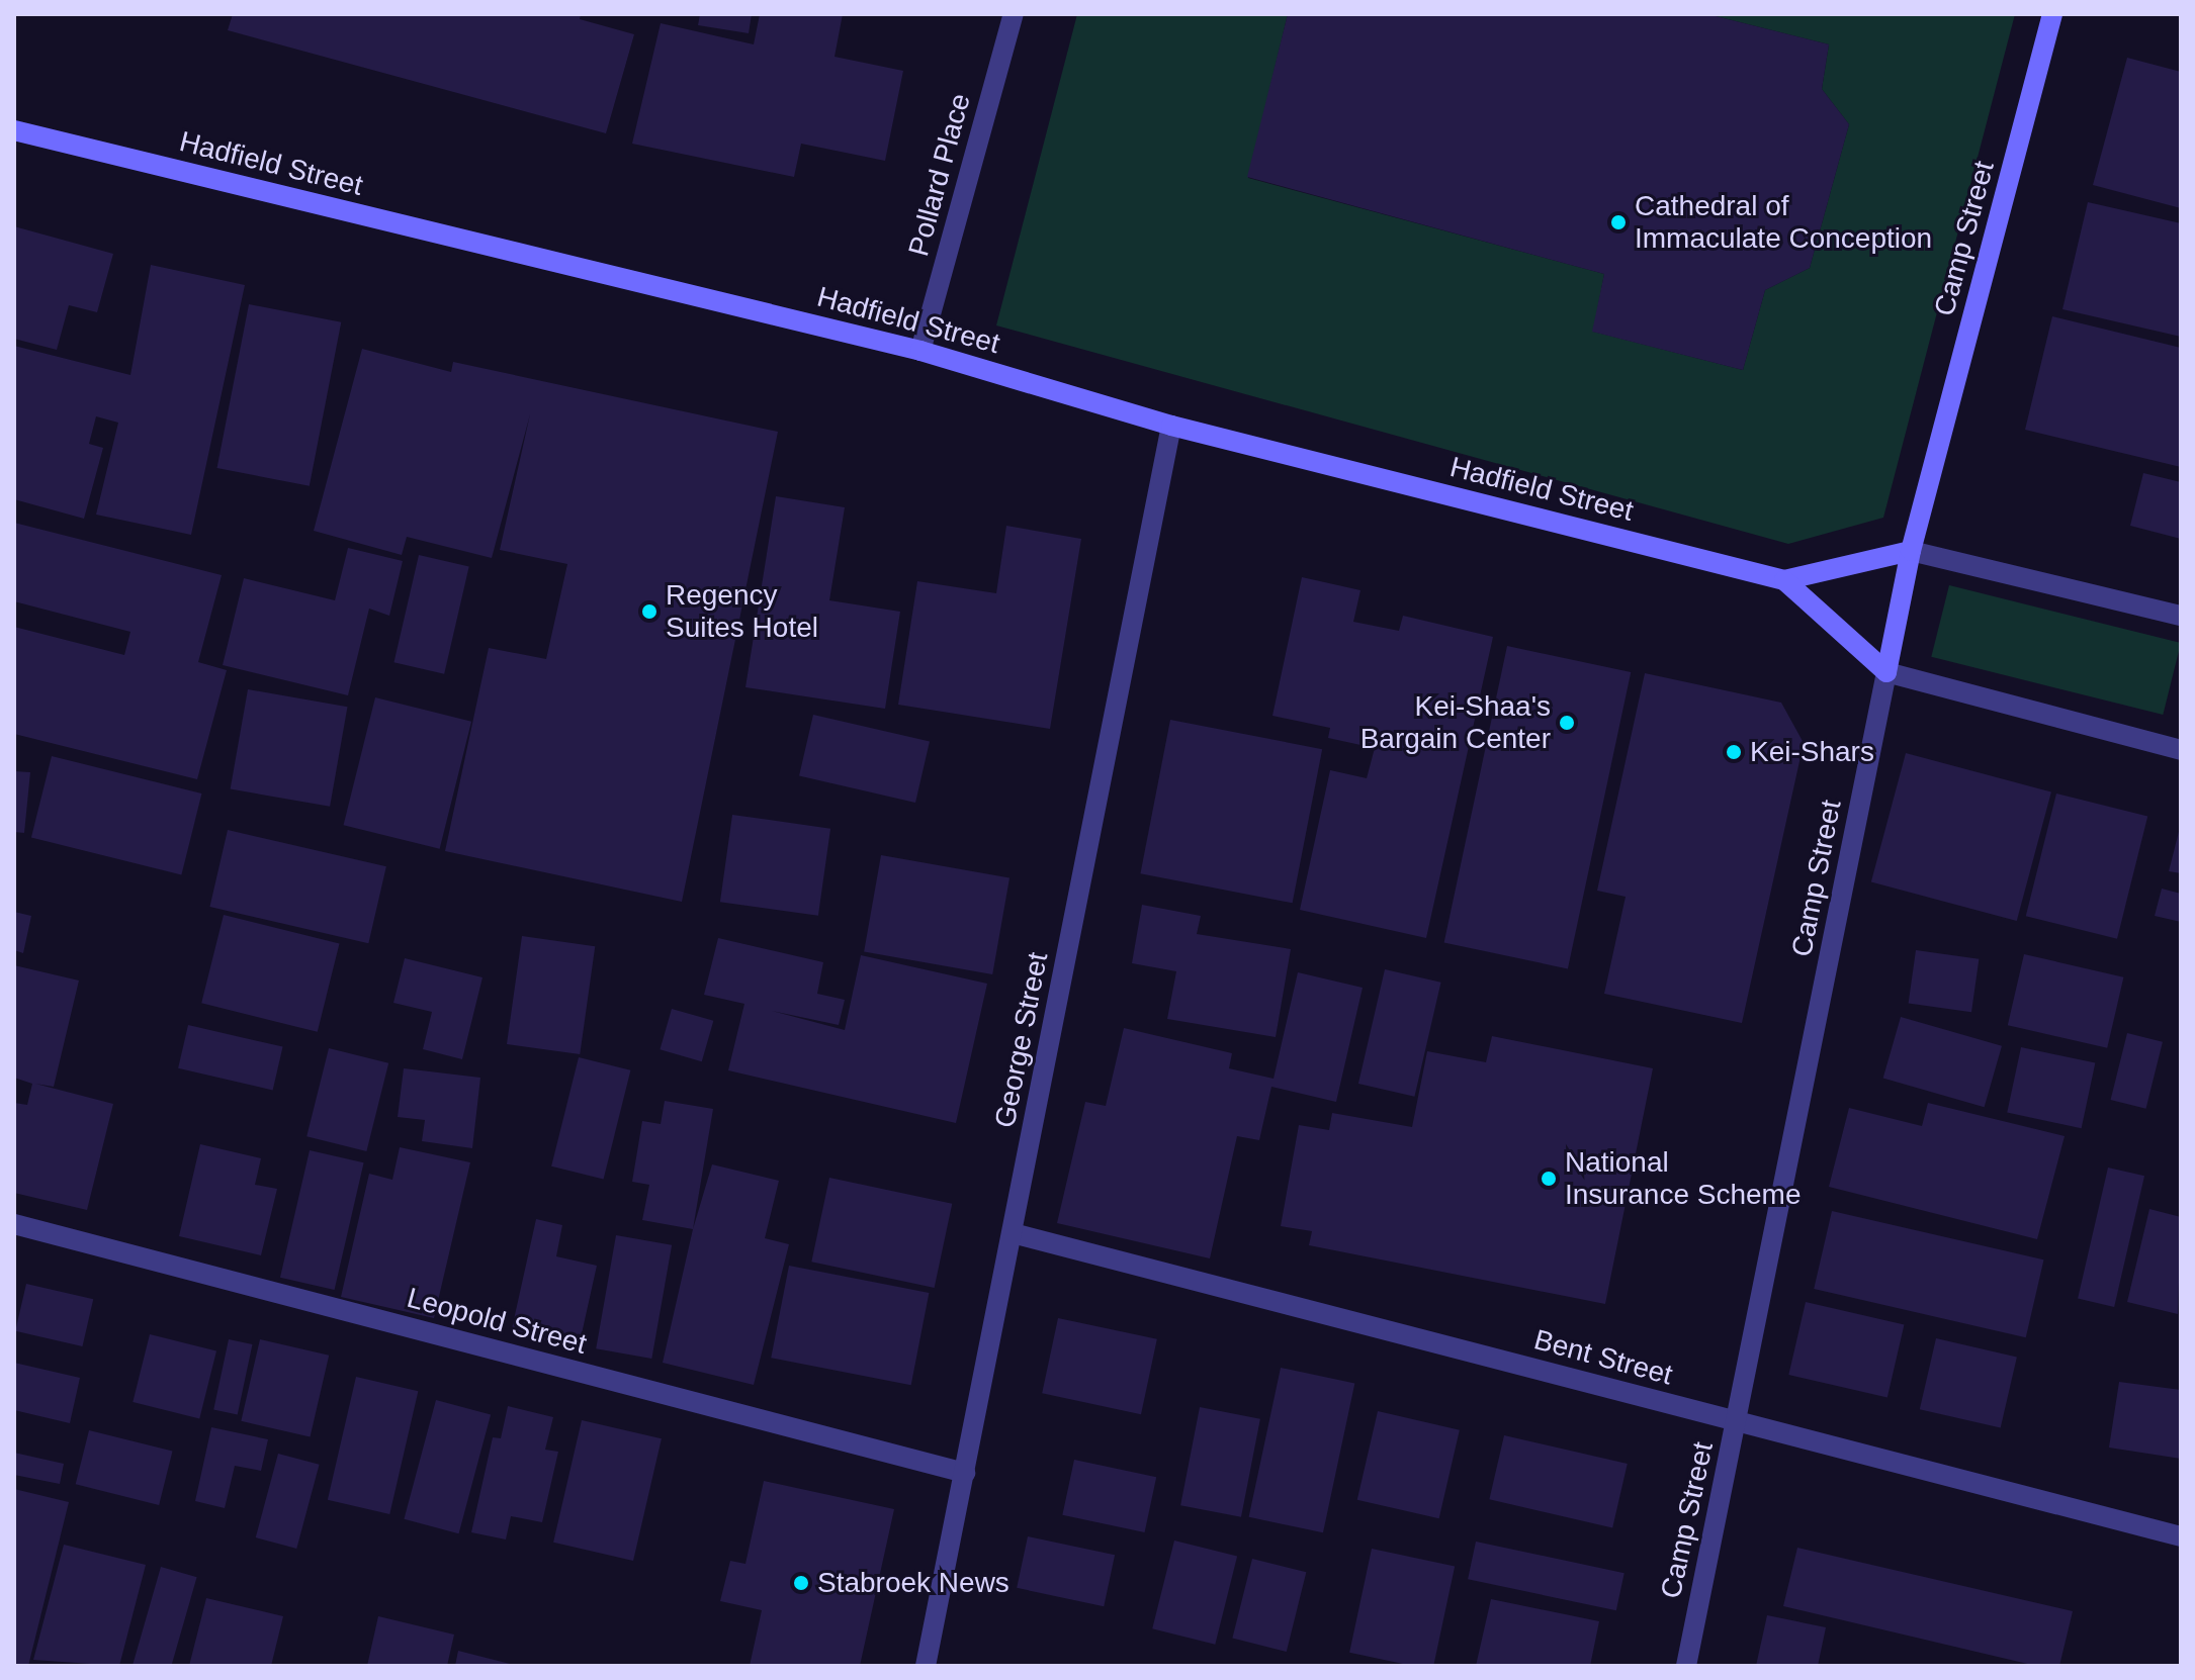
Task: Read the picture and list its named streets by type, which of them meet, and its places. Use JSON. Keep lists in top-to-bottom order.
{
  "streets": {
    "main road": ["Hadfield Street", "Camp Street"],
    "street": [
      "Pollard Place",
      "George Street",
      "Leopold Street",
      "Bent Street"
    ]
  },
  "crossings": [
    ["Hadfield Street", "Pollard Place"],
    ["Hadfield Street", "Camp Street"],
    ["Hadfield Street", "George Street"],
    ["Camp Street", "Bent Street"],
    ["George Street", "Leopold Street"],
    ["George Street", "Bent Street"]
  ],
  "places": [
    "Cathedral of Immaculate Conception",
    "Regency Suites Hotel",
    "Kei-Shaa's Bargain Center",
    "Kei-Shars",
    "National Insurance Scheme",
    "Stabroek News"
  ]
}
